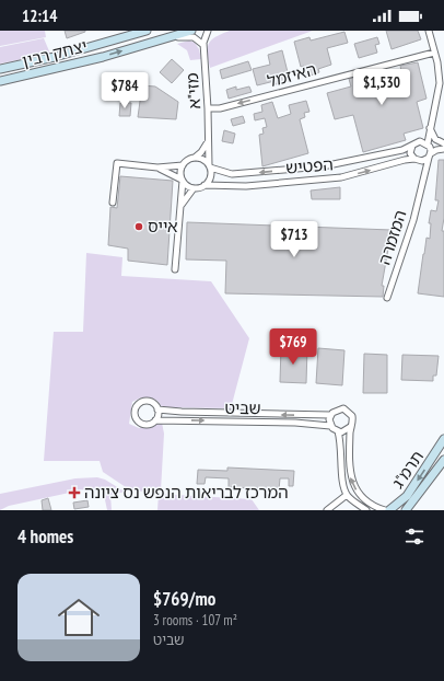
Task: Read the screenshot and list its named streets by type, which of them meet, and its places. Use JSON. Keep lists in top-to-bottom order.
{
  "streets": {
    "main road": ["יצחק רבין", "תרמ\"ג"],
    "street": [
      "האיזמל",
      "מזי\"א",
      "הפטיש",
      "המזמרה",
      "שביט"
    ]
  },
  "crossings": [
    ["האיזמל", "מזי\"א"],
    ["מזי\"א", "הפטיש"],
    ["הפטיש", "המזמרה"]
  ],
  "one_way": ["האיזמל"],
  "places": {
    "other": ["אייס"],
    "health": ["המרכז לבריאות הנפש נס ציונה"]
  },
  "page": {
    "status": "12:14",
    "price": [
      "$1,530",
      "$784",
      "$713",
      "$769"
    ],
    "heading": "4 homes",
    "list": [
      {
        "name": "$769/mo",
        "note": "3 rooms · 107 m² · שביט"
      }
    ]
  }
}
